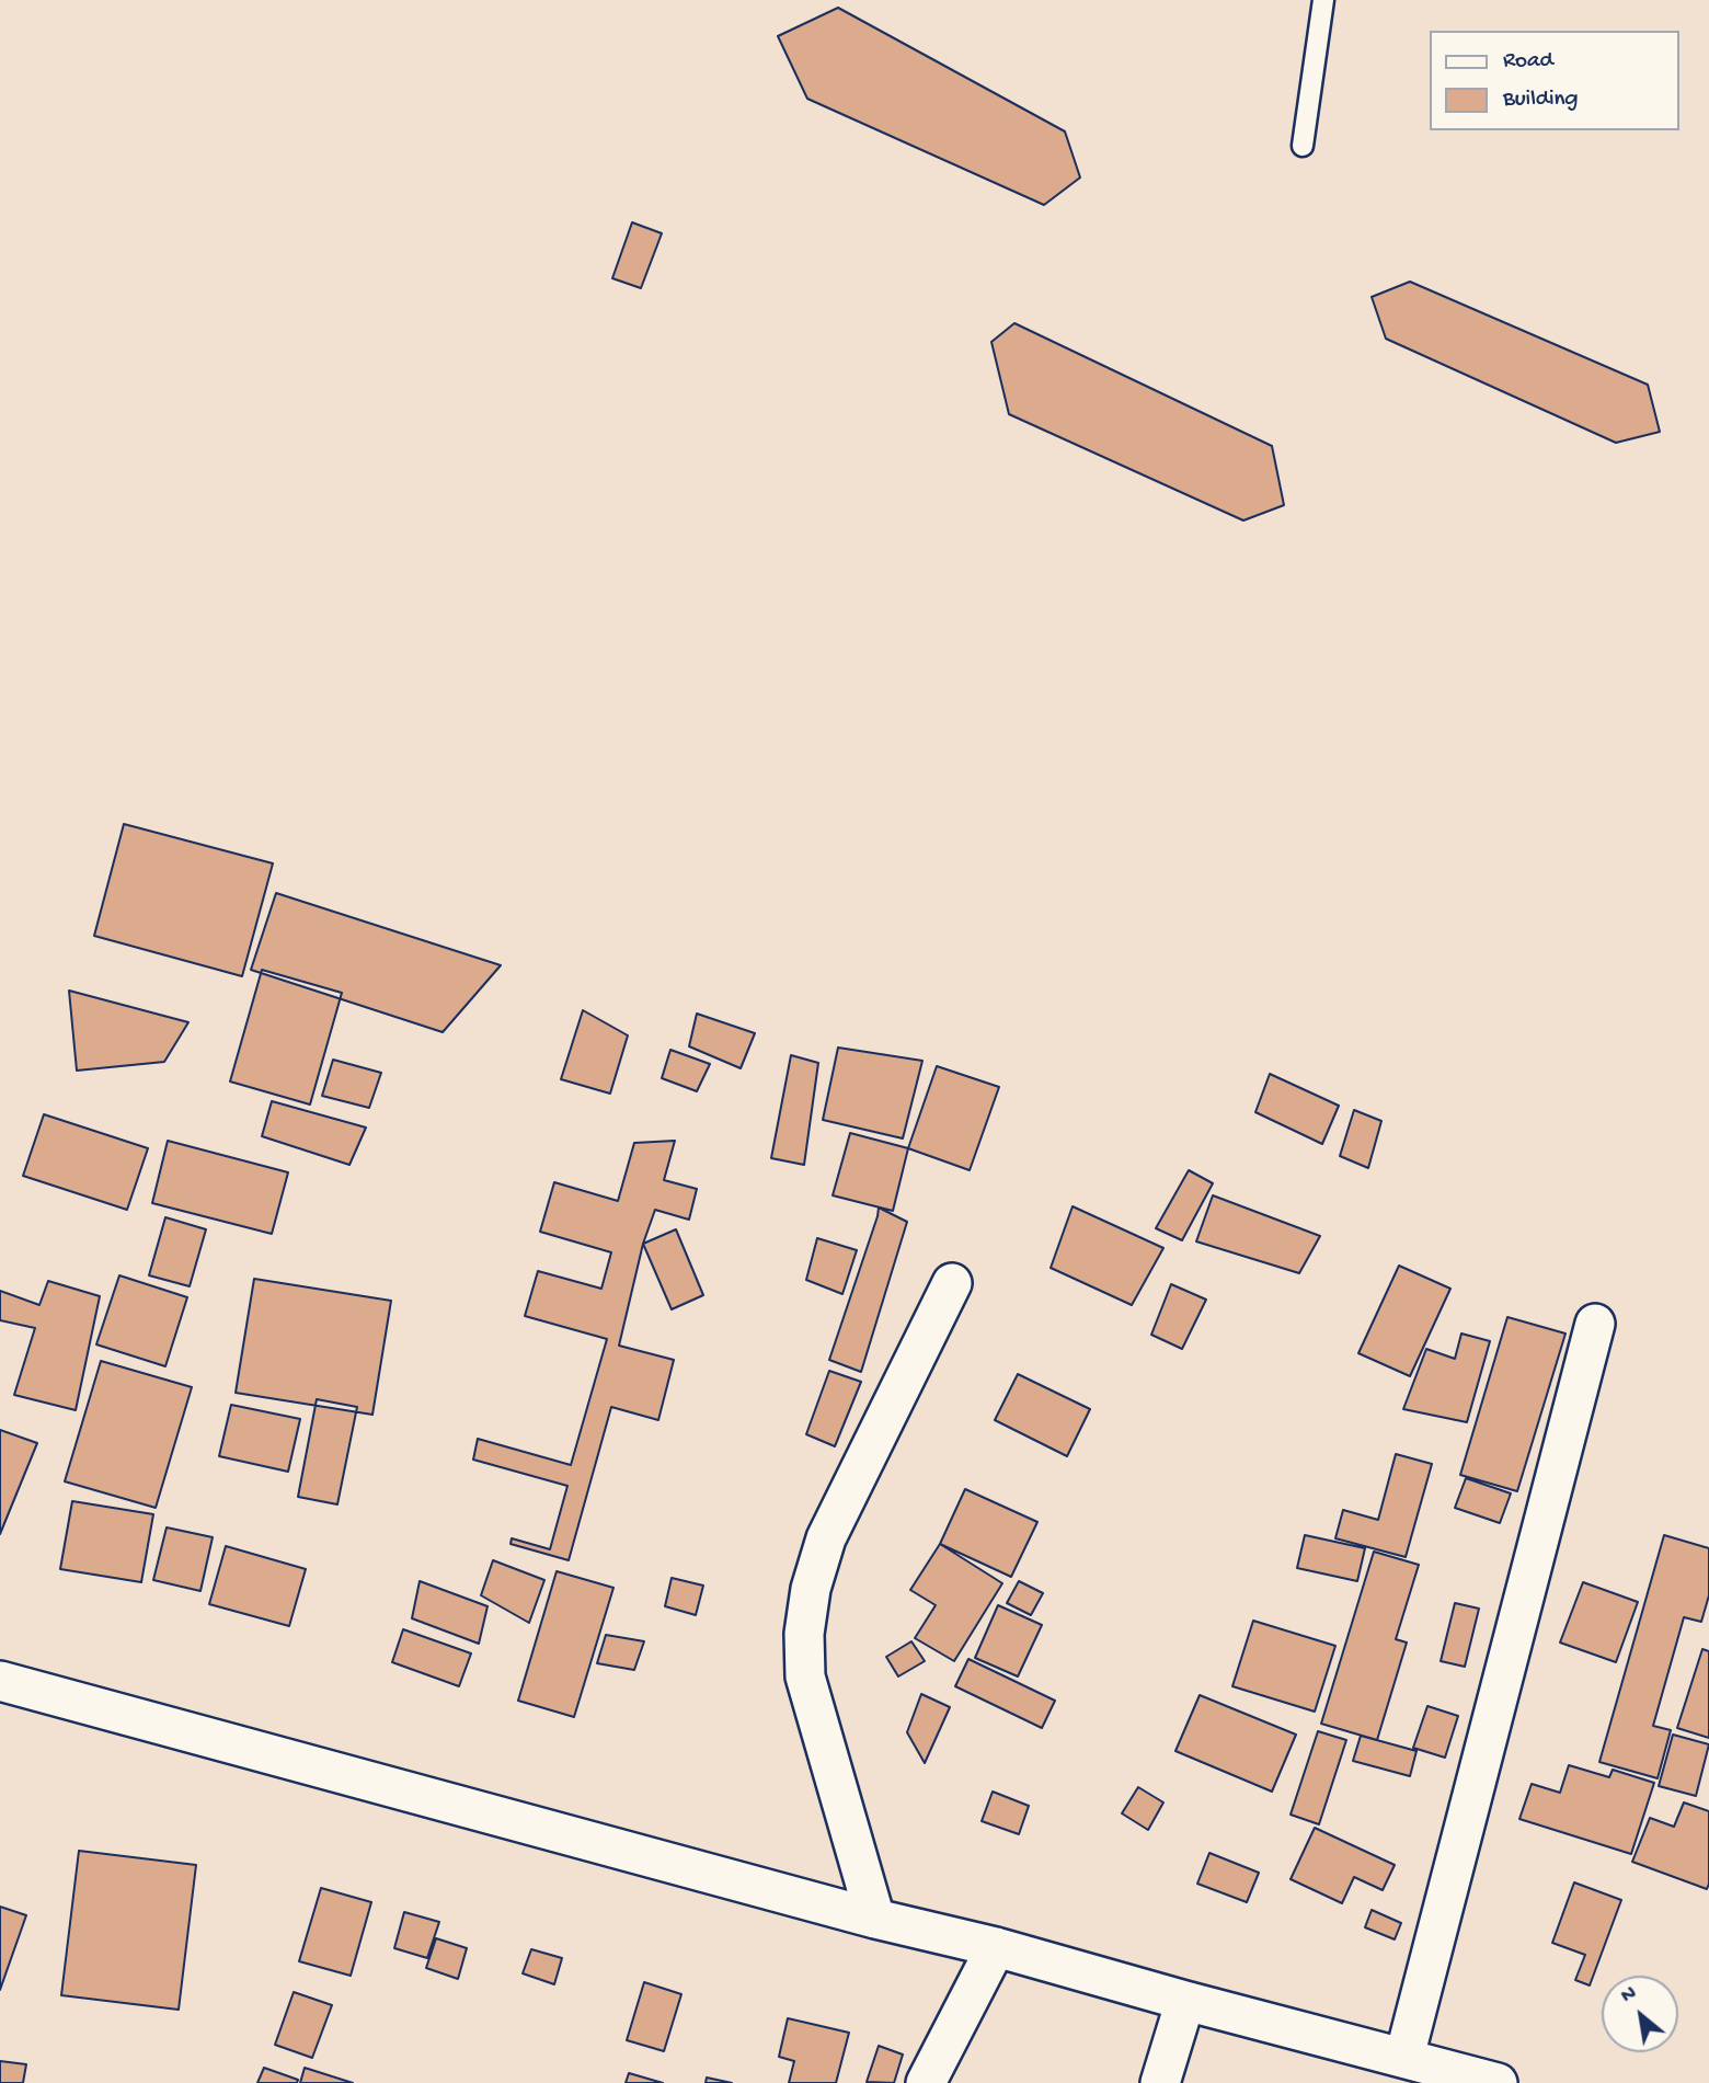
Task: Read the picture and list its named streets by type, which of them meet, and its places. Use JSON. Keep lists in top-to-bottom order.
{
  "legend": ["Road", "Building"],
  "north": "top left"
}
